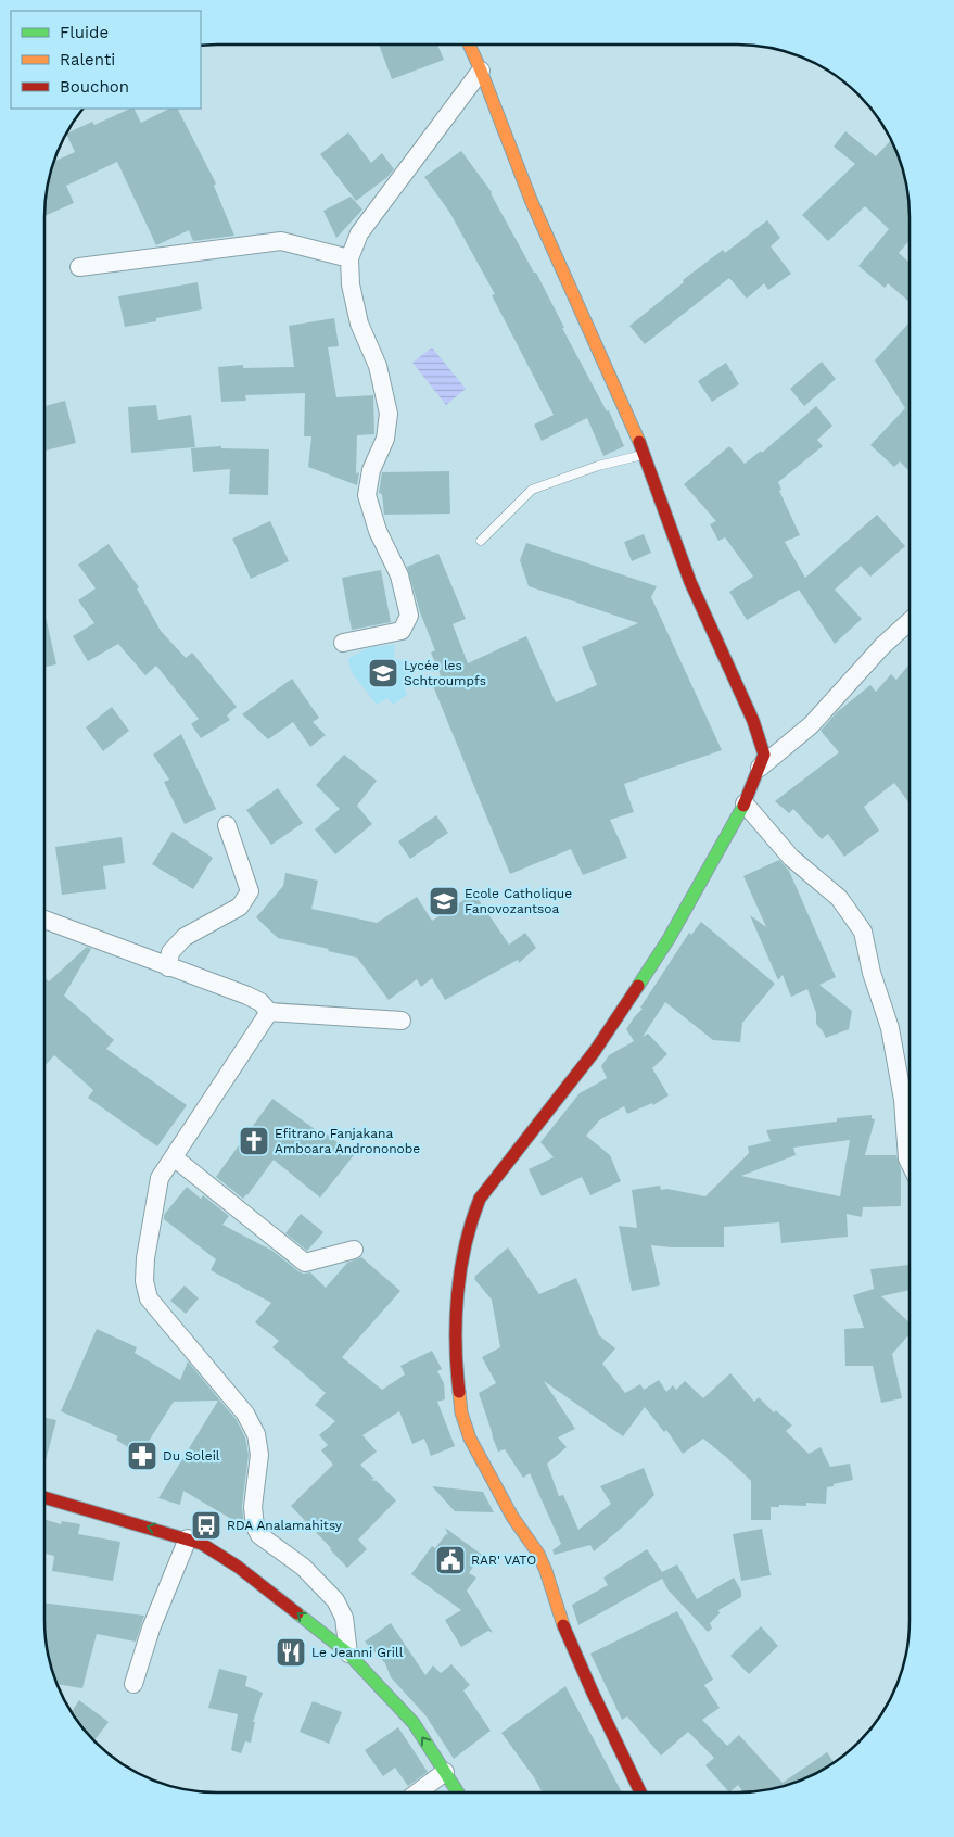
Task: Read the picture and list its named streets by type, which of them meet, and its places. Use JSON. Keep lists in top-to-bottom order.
{
  "places": {
    "school or university": ["Lycée les Schtroumpfs", "Ecole Catholique Fanovozantsoa"],
    "church": ["Efitrano Fanjakana Amboara Andrononobe"],
    "pharmacy": ["Du Soleil"],
    "bus stop": ["RDA Analamahitsy"],
    "public building": ["RAR' VATO"],
    "restaurant": ["Le Jeanni Grill"]
  },
  "legend": ["Fluide", "Ralenti", "Bouchon"]
}
